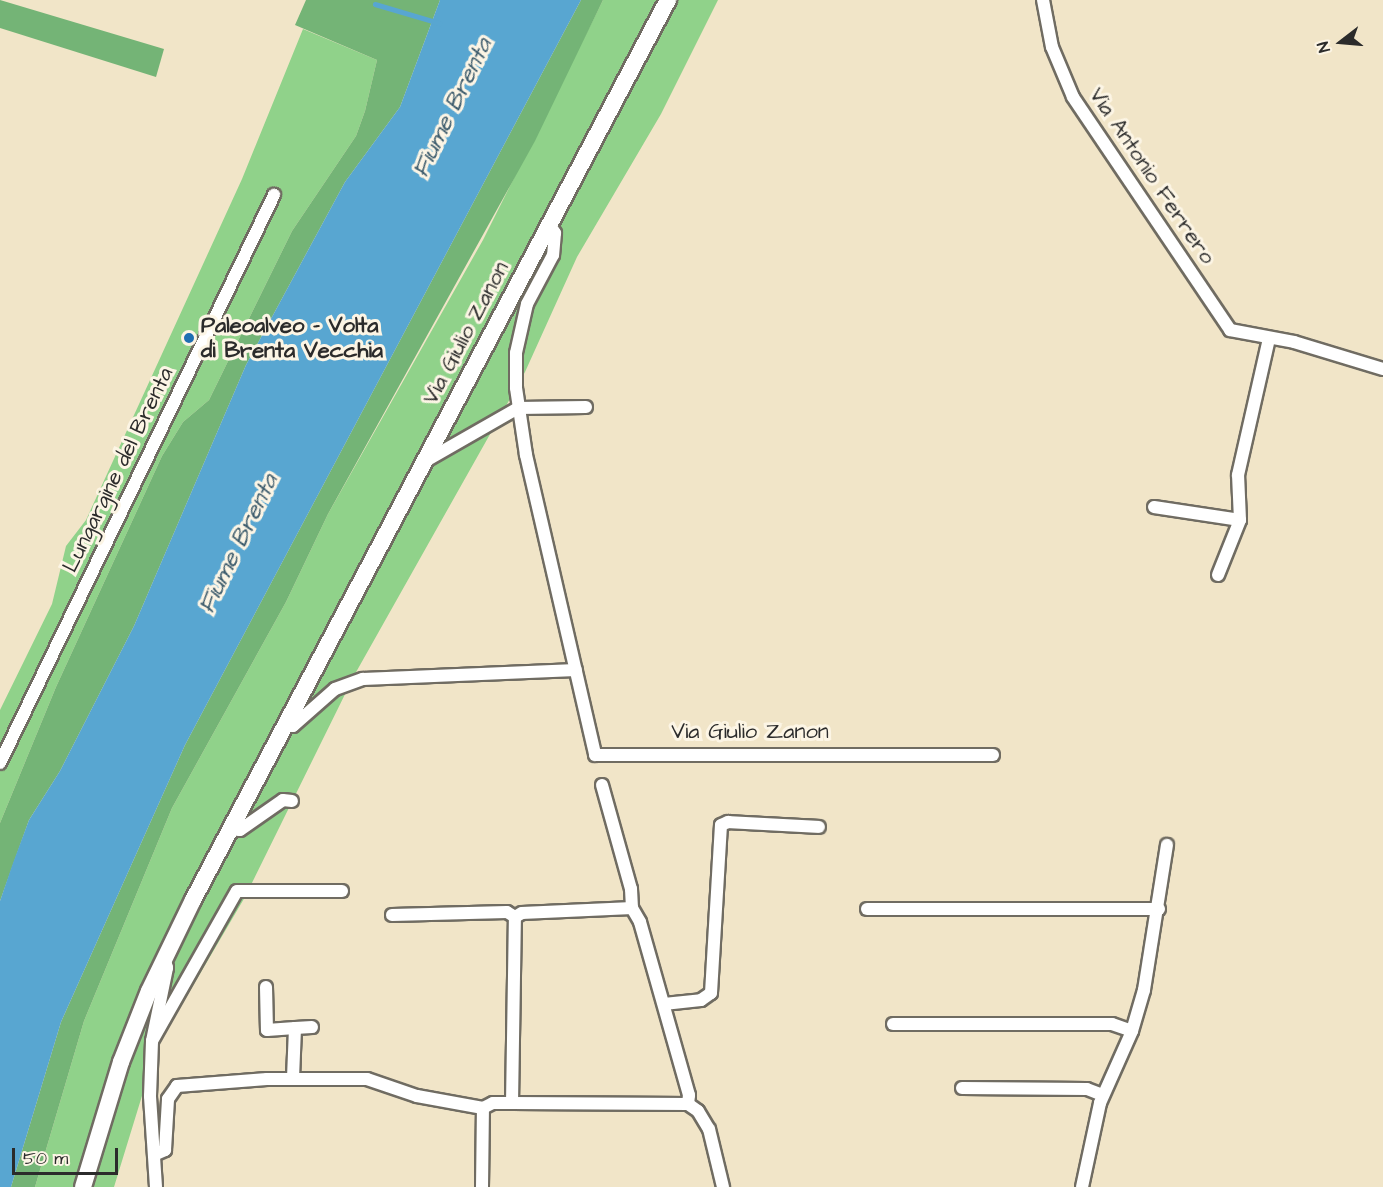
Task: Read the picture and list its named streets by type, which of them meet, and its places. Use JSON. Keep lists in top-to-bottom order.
{
  "streets": {
    "street": ["Via Antonio Ferrero", "Via Giulio Zanon", "Lungargine del Brenta"]
  },
  "water": ["Fiume Brenta"],
  "places": ["Paleoalveo - Volta di Brenta Vecchia"],
  "scale_bar": "50 m",
  "north": "left"
}
